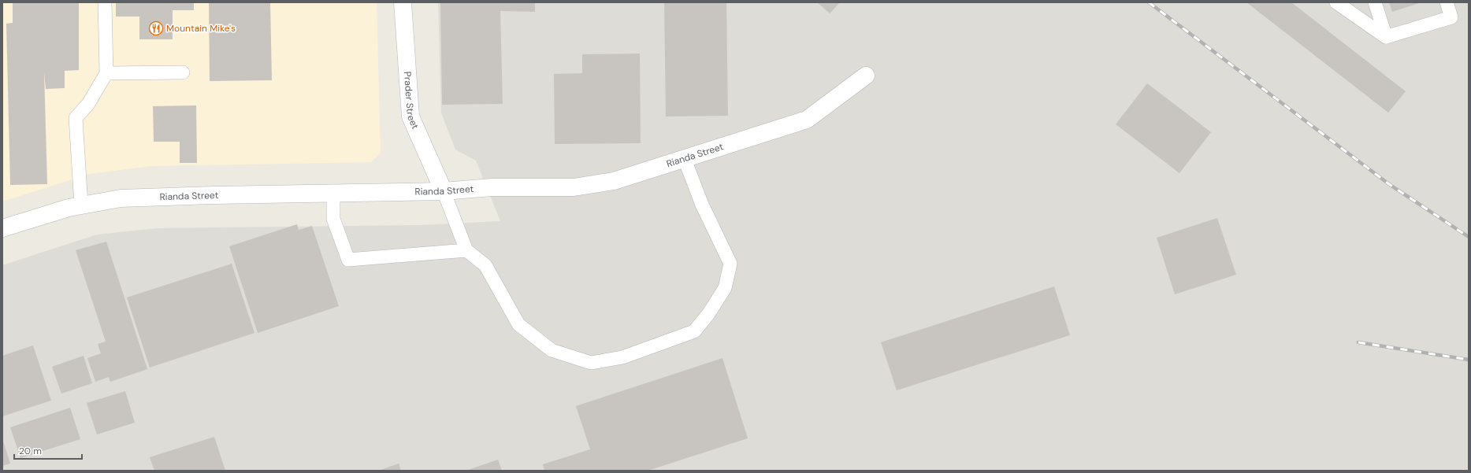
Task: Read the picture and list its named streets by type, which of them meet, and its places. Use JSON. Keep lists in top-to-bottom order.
{
  "streets": {
    "street": ["Prader Street", "Rianda Street"]
  },
  "crossings": [
    ["Prader Street", "Rianda Street"]
  ],
  "places": {
    "restaurant": ["Mountain Mike's"]
  },
  "scale_bar": "20 m"
}
